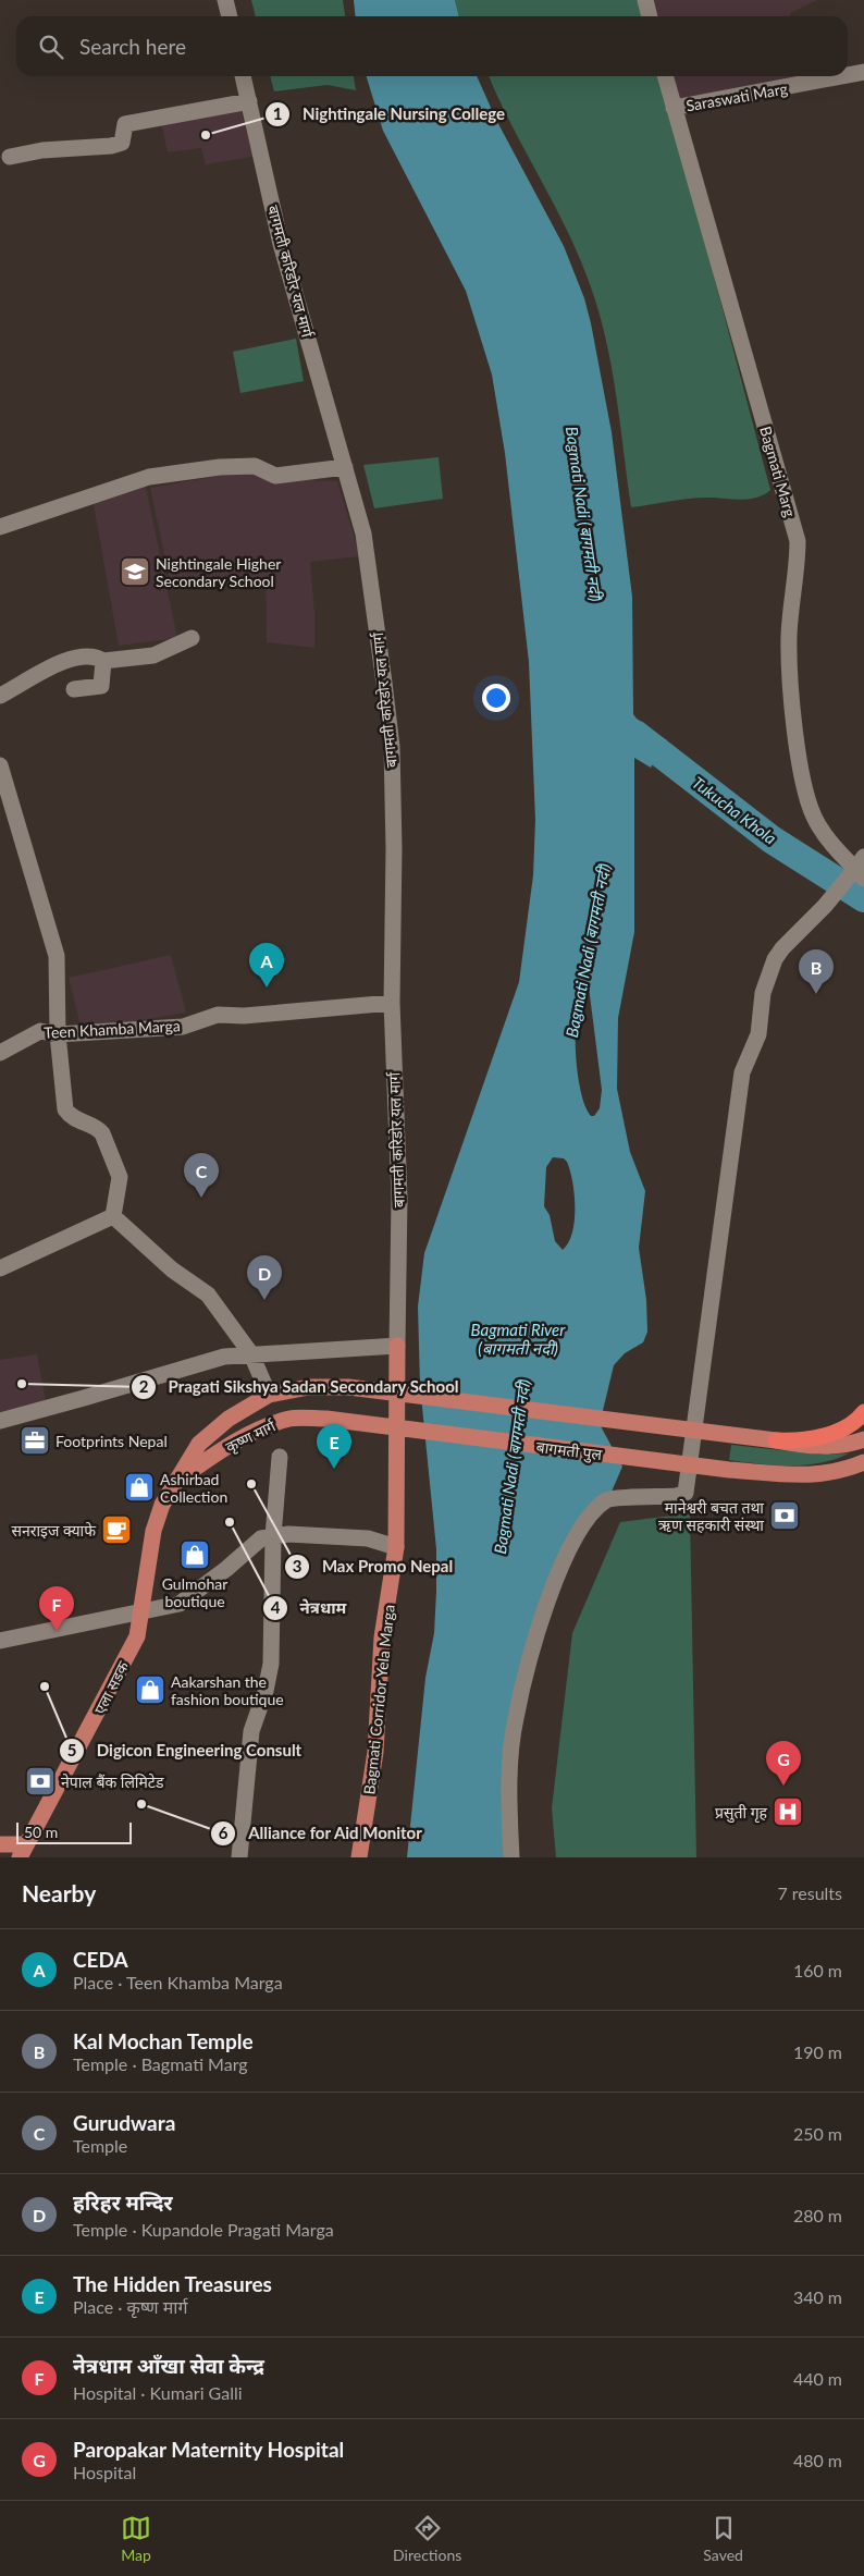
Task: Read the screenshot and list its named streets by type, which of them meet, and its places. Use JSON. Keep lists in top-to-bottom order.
{
  "streets": {
    "main road": [
      "कृष्ण मार्ग",
      "बागमती पुल",
      "एला सडक",
      "Bagmati Corridor Yela Marga"
    ],
    "street": [
      "Saraswati Marg",
      "बागमती करिडोर यल मार्ग",
      "Bagmati Marg",
      "Teen Khamba Marga"
    ]
  },
  "crossings": [
    ["Saraswati Marg", "Bagmati Marg"],
    ["बागमती करिडोर यल मार्ग", "Teen Khamba Marga"],
    ["बागमती करिडोर यल मार्ग", "Bagmati Corridor Yela Marga"],
    ["कृष्ण मार्ग", "बागमती पुल"],
    ["कृष्ण मार्ग", "एला सडक"]
  ],
  "water": ["Bagmati Nadi (बागमती नदी)", "Tukucha Khola", "Bagmati River (बागमती नदी)"],
  "places": {
    "other": [
      "Nightingale Nursing College",
      "Pragati Sikshya Sadan Secondary School",
      "Max Promo Nepal",
      "नेत्रधाम",
      "Digicon Engineering Consult",
      "Alliance for Aid Monitor"
    ],
    "school or university": ["Nightingale Higher Secondary School"],
    "office": ["Footprints Nepal"],
    "shop": ["Ashirbad Collection", "Gulmohar boutique", "Aakarshan the fashion boutique"],
    "bank": ["मानेश्वरी बचत तथा ऋण सहकारी संस्था", "नेपाल बैंक लिमिटेड"],
    "cafe": ["सनराइज क्याफे"],
    "hospital": ["प्रसुती गृह"]
  },
  "scale_bar": "50 m",
  "page": {
    "search": "Search here",
    "pins": [
      "A",
      "B",
      "C",
      "D",
      "E",
      "F",
      "G"
    ],
    "scale": "50 m",
    "heading": ["Nearby", "7 results"],
    "list": [
      {
        "mark": "A",
        "name": "CEDA",
        "note": "Place · Teen Khamba Marga",
        "value": "160 m"
      },
      {
        "mark": "B",
        "name": "Kal Mochan Temple",
        "note": "Temple · Bagmati Marg",
        "value": "190 m"
      },
      {
        "mark": "C",
        "name": "Gurudwara",
        "note": "Temple",
        "value": "250 m"
      },
      {
        "mark": "D",
        "name": "हरिहर मन्दिर",
        "note": "Temple · Kupandole Pragati Marga",
        "value": "280 m"
      },
      {
        "mark": "E",
        "name": "The Hidden Treasures",
        "note": "Place · कृष्ण मार्ग",
        "value": "340 m"
      },
      {
        "mark": "F",
        "name": "नेत्रधाम आँखा सेवा केन्द्र",
        "note": "Hospital · Kumari Galli",
        "value": "440 m"
      },
      {
        "mark": "G",
        "name": "Paropakar Maternity Hospital",
        "note": "Hospital",
        "value": "480 m"
      }
    ],
    "nav": ["Map", "Directions", "Saved"]
  }
}
